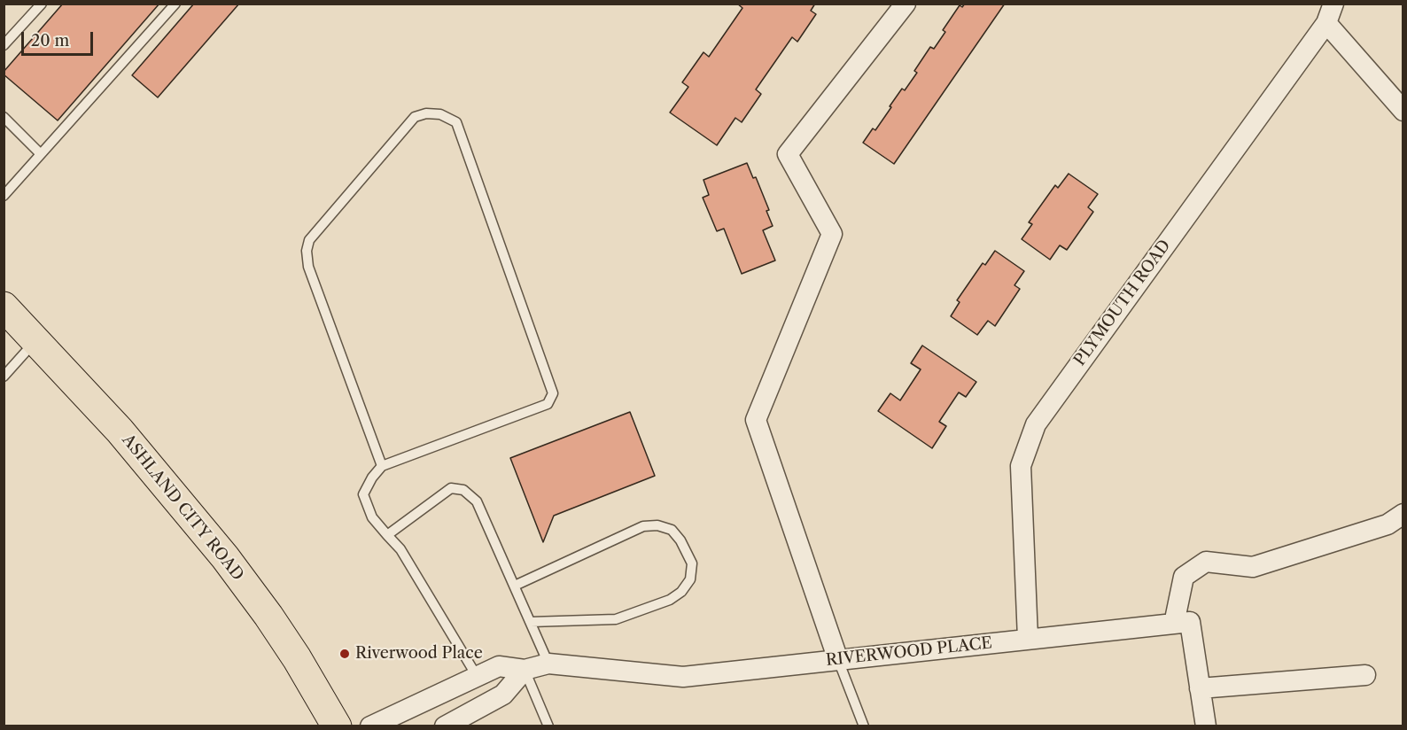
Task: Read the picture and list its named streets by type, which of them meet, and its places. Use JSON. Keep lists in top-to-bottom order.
{
  "streets": {
    "highway": ["ASHLAND CITY ROAD"],
    "street": ["PLYMOUTH ROAD", "RIVERWOOD PLACE"]
  },
  "crossings": [
    ["PLYMOUTH ROAD", "RIVERWOOD PLACE"]
  ],
  "places": ["Riverwood Place"],
  "scale_bar": "20 m"
}
